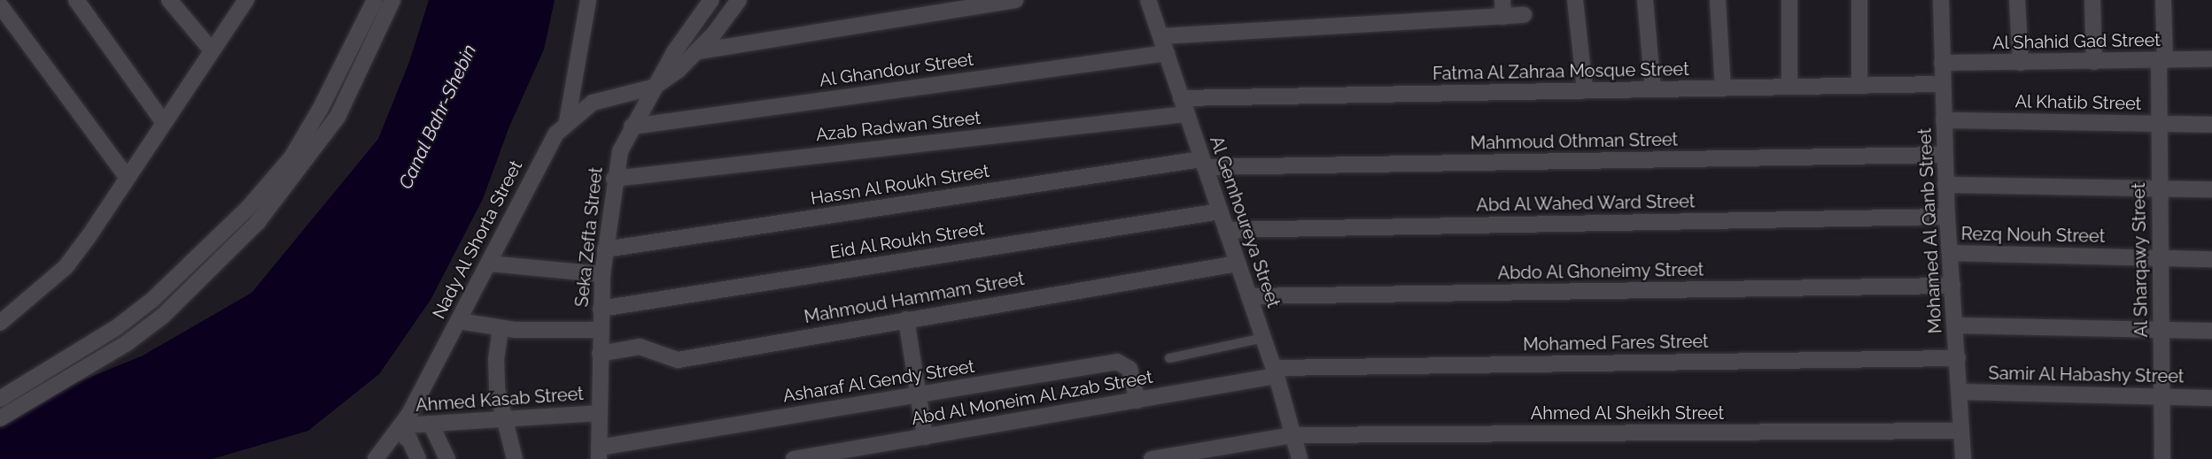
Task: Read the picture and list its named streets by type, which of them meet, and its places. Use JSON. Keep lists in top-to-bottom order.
{
  "streets": {
    "street": [
      "Al Shahid Gad Street",
      "Al Ghandour Street",
      "Fatma Al Zahraa Mosque Street",
      "Al Khatib Street",
      "Azab Radwan Street",
      "Mahmoud Othman Street",
      "Hassn Al Roukh Street",
      "Abd Al Wahed Ward Street",
      "Al Gemhoureya Street",
      "Mohamed Al Qanb Street",
      "Rezq Nouh Street",
      "Seka Zefta Street",
      "Nady Al Shorta Street",
      "Eid Al Roukh Street",
      "Al Sharqawy Street",
      "Abdo Al Ghoneimy Street",
      "Mahmoud Hammam Street",
      "Mohamed Fares Street",
      "Samir Al Habashy Street",
      "Asharaf Al Gendy Street",
      "Abd Al Moneim Al Azab Street",
      "Ahmed Kasab Street",
      "Ahmed Al Sheikh Street"
    ]
  },
  "crossings": [
    ["Al Shahid Gad Street", "Mohamed Al Qanb Street"],
    ["Al Shahid Gad Street", "Al Sharqawy Street"],
    ["Al Ghandour Street", "Al Gemhoureya Street"],
    ["Al Ghandour Street", "Seka Zefta Street"],
    ["Fatma Al Zahraa Mosque Street", "Al Gemhoureya Street"],
    ["Fatma Al Zahraa Mosque Street", "Mohamed Al Qanb Street"],
    ["Al Khatib Street", "Mohamed Al Qanb Street"],
    ["Al Khatib Street", "Al Sharqawy Street"],
    ["Azab Radwan Street", "Al Gemhoureya Street"],
    ["Azab Radwan Street", "Seka Zefta Street"],
    ["Mahmoud Othman Street", "Hassn Al Roukh Street"],
    ["Mahmoud Othman Street", "Al Gemhoureya Street"],
    ["Mahmoud Othman Street", "Mohamed Al Qanb Street"],
    ["Hassn Al Roukh Street", "Al Gemhoureya Street"],
    ["Hassn Al Roukh Street", "Seka Zefta Street"],
    ["Abd Al Wahed Ward Street", "Al Gemhoureya Street"],
    ["Abd Al Wahed Ward Street", "Mohamed Al Qanb Street"],
    ["Al Gemhoureya Street", "Eid Al Roukh Street"],
    ["Al Gemhoureya Street", "Abdo Al Ghoneimy Street"],
    ["Al Gemhoureya Street", "Mahmoud Hammam Street"],
    ["Al Gemhoureya Street", "Mohamed Fares Street"],
    ["Al Gemhoureya Street", "Abd Al Moneim Al Azab Street"],
    ["Al Gemhoureya Street", "Ahmed Al Sheikh Street"],
    ["Mohamed Al Qanb Street", "Rezq Nouh Street"],
    ["Mohamed Al Qanb Street", "Abdo Al Ghoneimy Street"],
    ["Mohamed Al Qanb Street", "Mohamed Fares Street"],
    ["Mohamed Al Qanb Street", "Samir Al Habashy Street"],
    ["Mohamed Al Qanb Street", "Ahmed Al Sheikh Street"],
    ["Rezq Nouh Street", "Al Sharqawy Street"],
    ["Seka Zefta Street", "Nady Al Shorta Street"],
    ["Seka Zefta Street", "Eid Al Roukh Street"],
    ["Seka Zefta Street", "Mahmoud Hammam Street"],
    ["Seka Zefta Street", "Asharaf Al Gendy Street"],
    ["Seka Zefta Street", "Ahmed Kasab Street"],
    ["Nady Al Shorta Street", "Ahmed Kasab Street"],
    ["Al Sharqawy Street", "Samir Al Habashy Street"],
    ["Mohamed Fares Street", "Abd Al Moneim Al Azab Street"],
    ["Asharaf Al Gendy Street", "Abd Al Moneim Al Azab Street"]
  ],
  "water": ["Canal Bahr-Shebin"]
}
